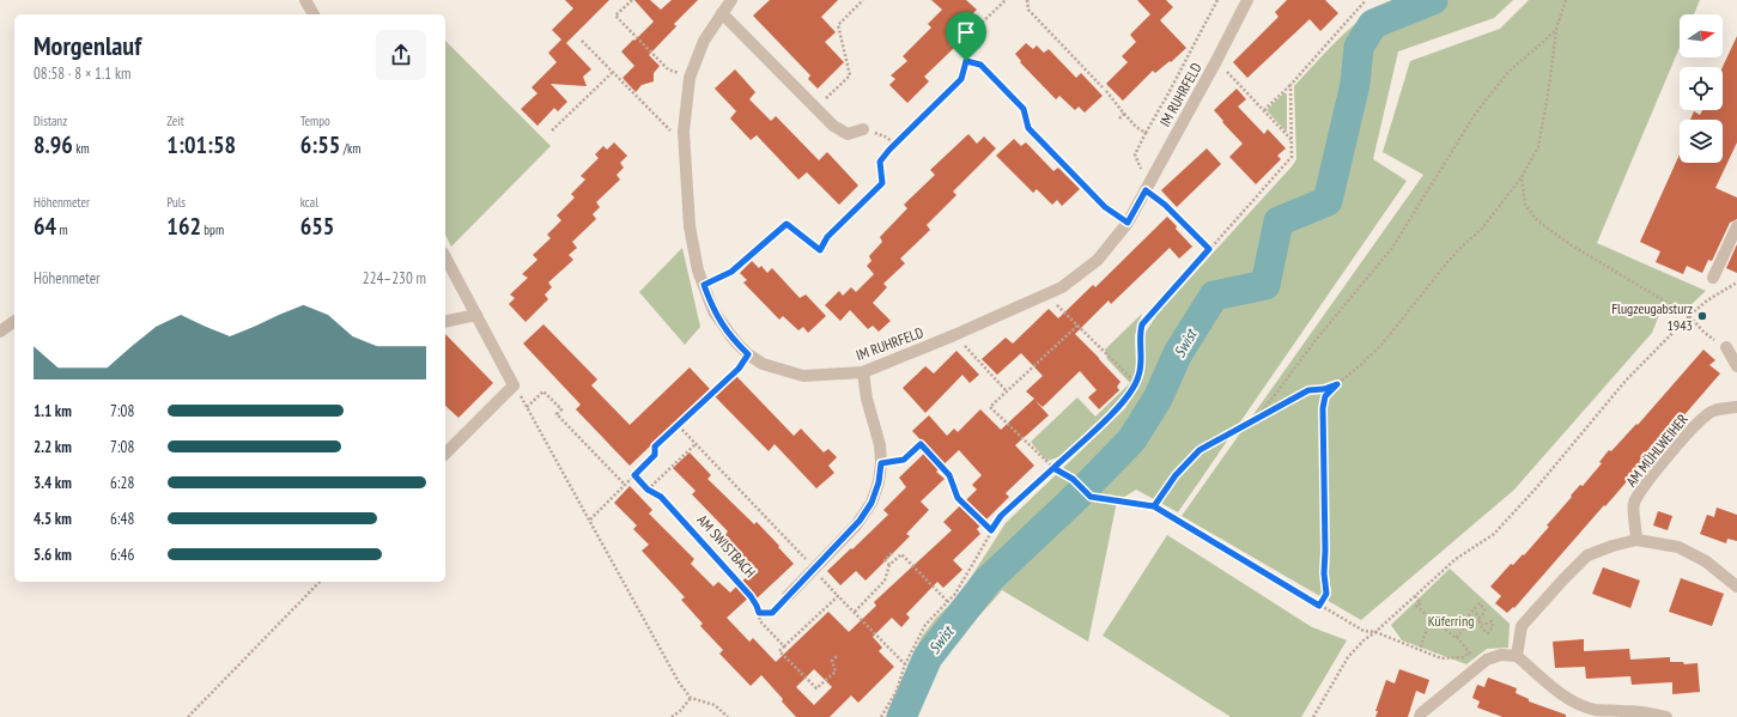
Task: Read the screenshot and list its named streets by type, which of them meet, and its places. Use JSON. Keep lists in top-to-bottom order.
{
  "streets": {
    "street": ["IM RUHRFELD", "AM MÜHLWEIHER"],
    "path": ["AM SWISTBACH"]
  },
  "water": ["Swist"],
  "parks": ["Küferring"],
  "places": ["Flugzeugabsturz 1943"],
  "north": "right",
  "page": {
    "heading": ["Morgenlauf", "08:58 · 8 × 1.1 km"],
    "stats": [
      ["Distanz", "8.96 km"],
      ["Zeit", "1:01:58"],
      ["Tempo", "6:55 /km"],
      ["Höhenmeter", "64 m"],
      ["Puls", "162 bpm"],
      ["kcal", "655"]
    ],
    "chart": ["Höhenmeter", "224–230 m"],
    "list": [
      {
        "name": "1.1 km",
        "note": "7:08"
      },
      {
        "name": "2.2 km",
        "note": "7:08"
      },
      {
        "name": "3.4 km",
        "note": "6:28"
      },
      {
        "name": "4.5 km",
        "note": "6:48"
      },
      {
        "name": "5.6 km",
        "note": "6:46"
      }
    ]
  }
}
